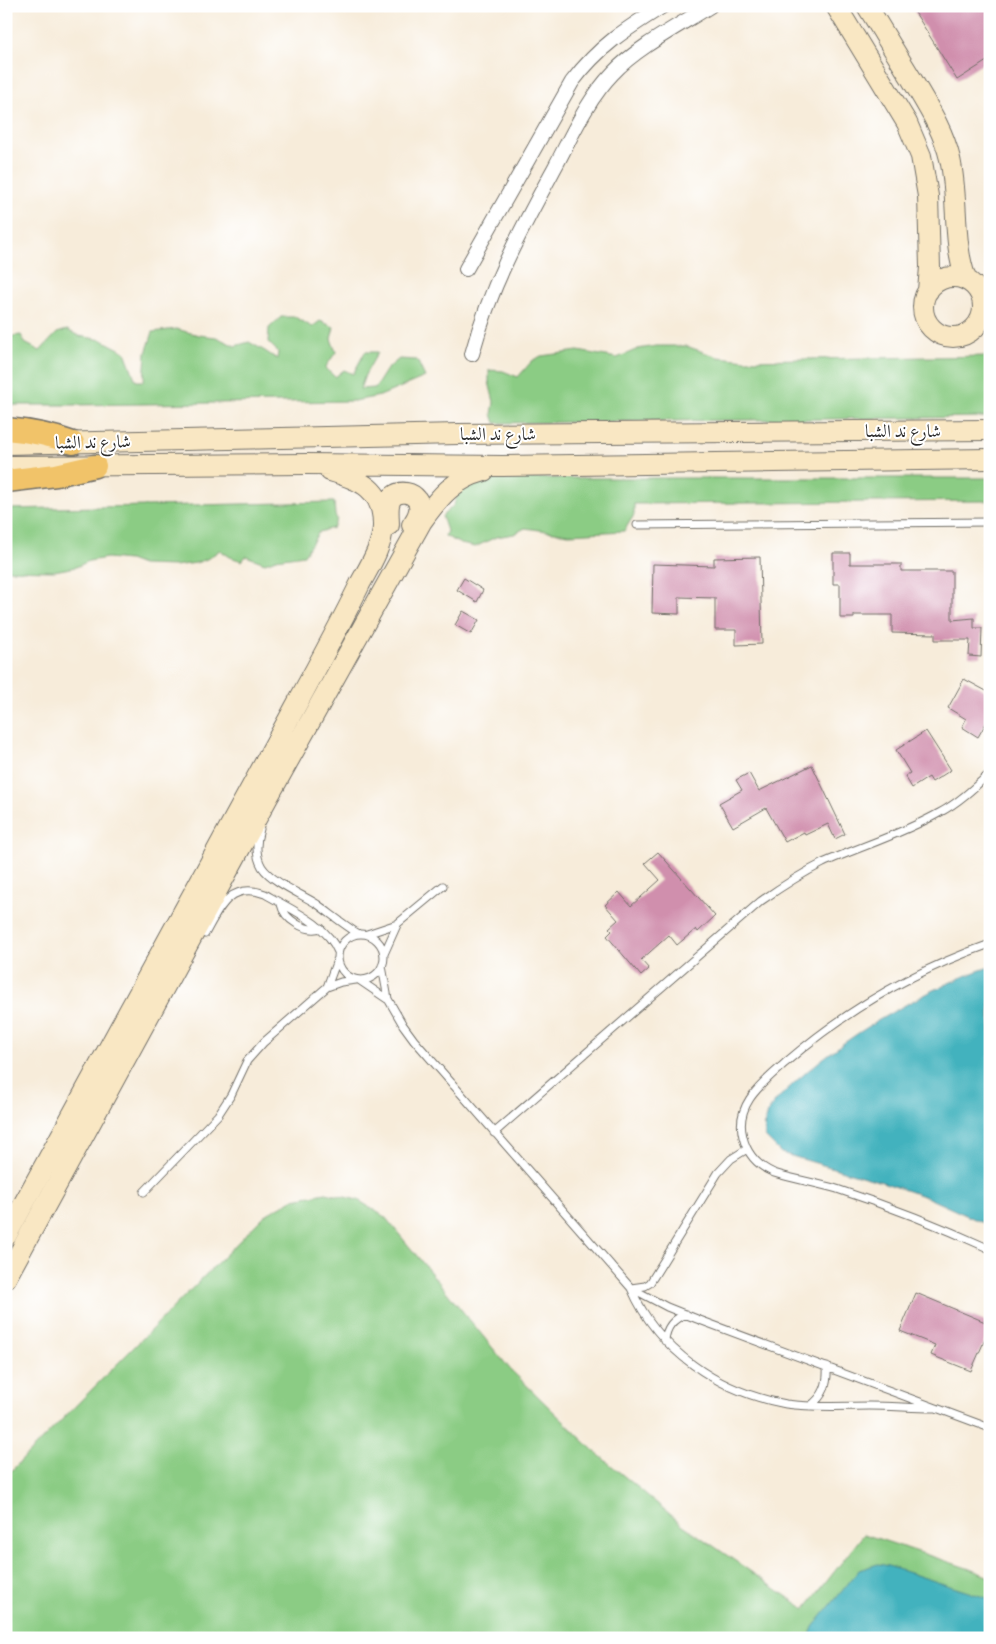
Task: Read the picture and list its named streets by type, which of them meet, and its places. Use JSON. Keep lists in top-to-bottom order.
{
  "streets": {
    "street": ["شارع ند الشبا"]
  }
}
